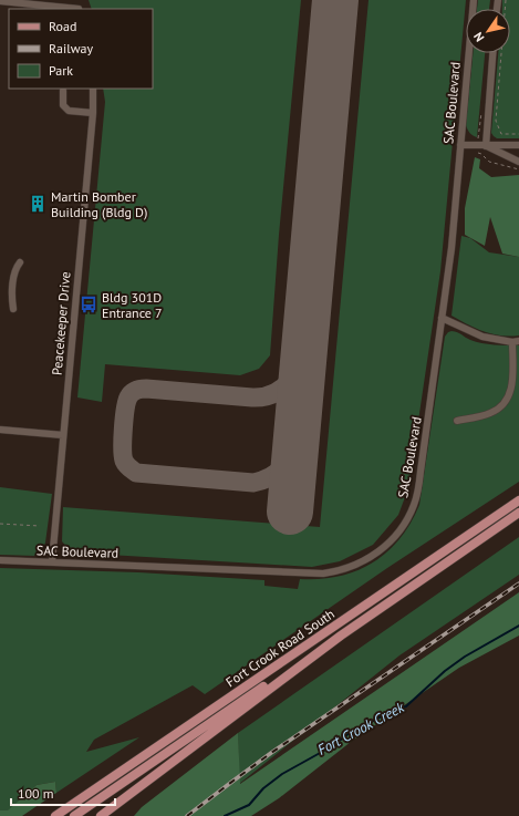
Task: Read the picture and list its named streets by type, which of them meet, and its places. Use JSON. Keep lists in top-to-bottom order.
{
  "streets": {
    "main road": ["Fort Crook Road South"],
    "street": ["SAC Boulevard", "Peacekeeper Drive"]
  },
  "crossings": [
    ["SAC Boulevard", "Peacekeeper Drive"]
  ],
  "water": ["Fort Crook Creek"],
  "places": {
    "building": ["Martin Bomber Building (Bldg D)"],
    "bus stop": ["Bldg 301D Entrance 7"]
  },
  "legend": ["Road", "Railway", "Park"],
  "scale_bar": "100 m",
  "north": "bottom left"
}
